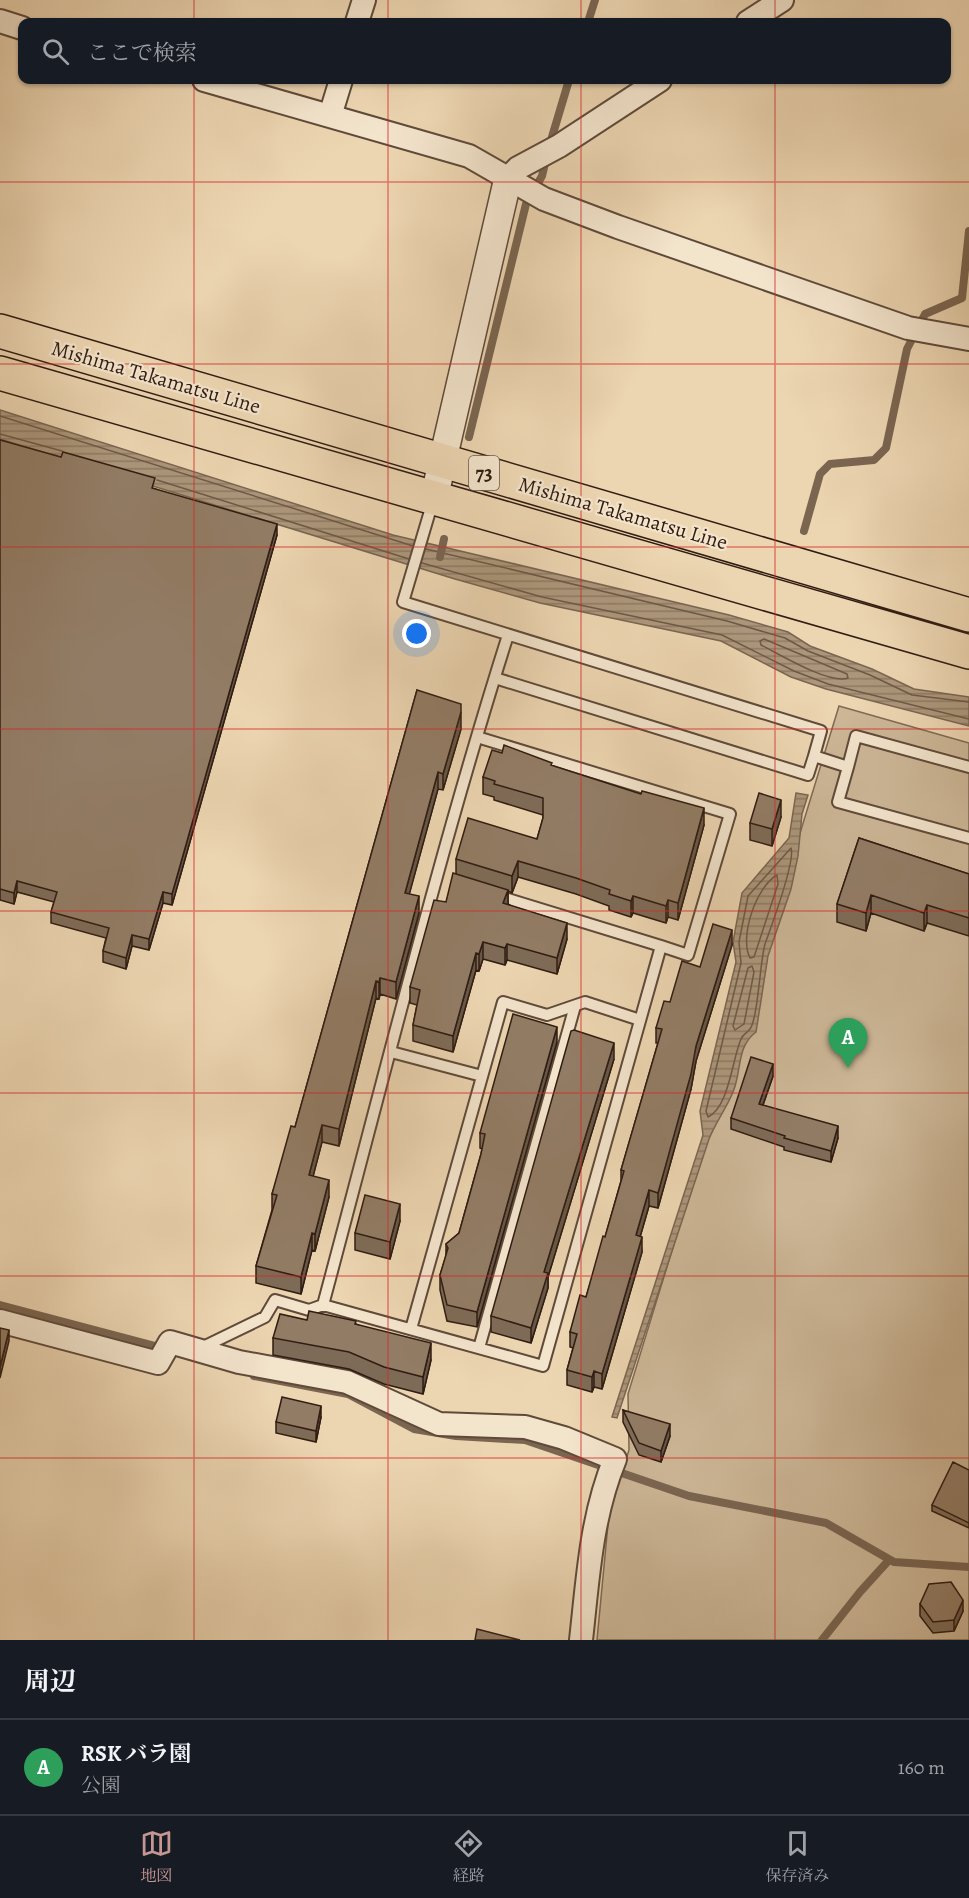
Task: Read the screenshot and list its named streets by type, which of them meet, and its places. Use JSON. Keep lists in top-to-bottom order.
{
  "streets": {
    "main road": ["Mishima Takamatsu Line", "73"]
  },
  "page": {
    "search": "ここで検索",
    "pins": "A",
    "heading": "周辺",
    "list": [
      {
        "mark": "A",
        "name": "RSK バラ園",
        "note": "公園",
        "value": "160 m"
      }
    ],
    "nav": ["地図", "経路", "保存済み"]
  }
}
